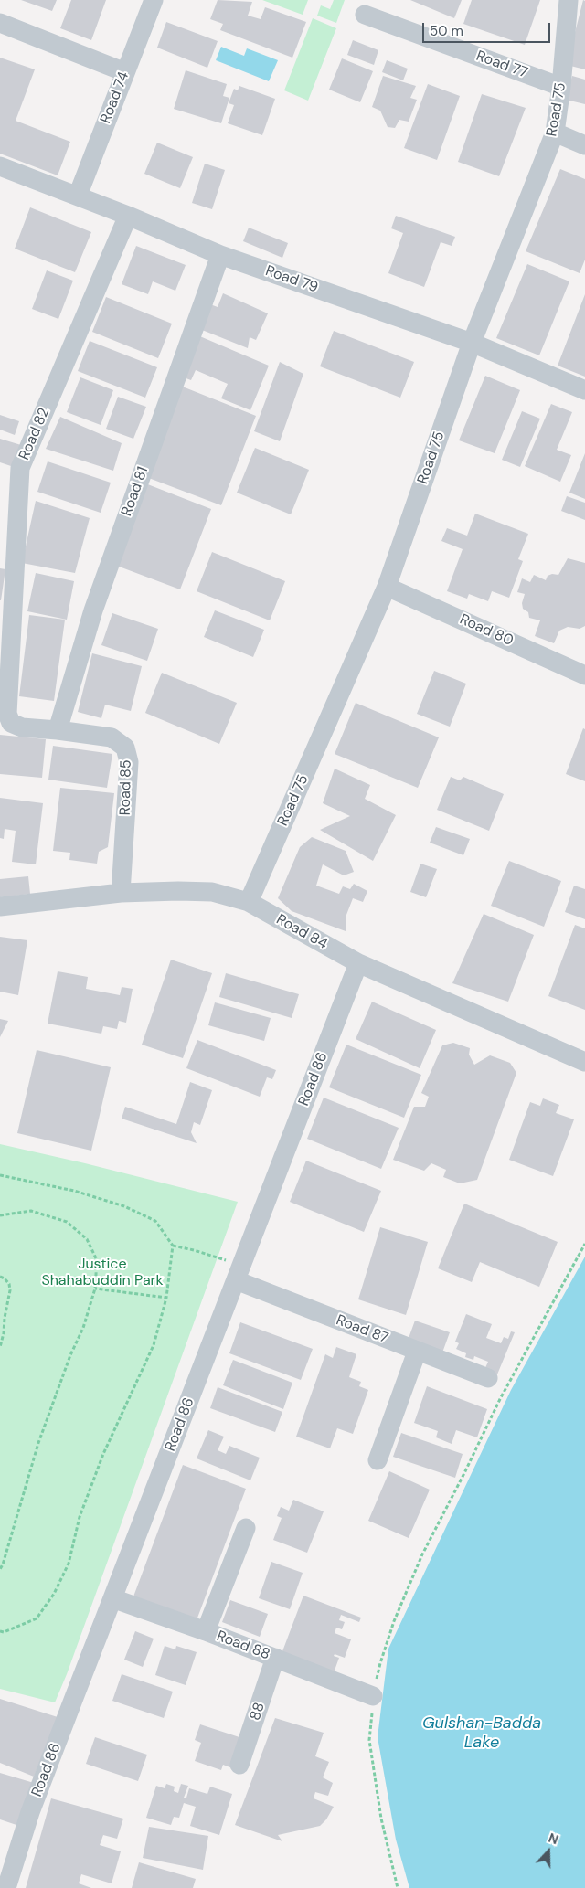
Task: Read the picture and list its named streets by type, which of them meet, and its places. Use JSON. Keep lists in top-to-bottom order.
{
  "streets": {
    "street": [
      "Road 77",
      "Road 74",
      "Road 75",
      "Road 79",
      "Road 82",
      "Road 81",
      "Road 80",
      "Road 85",
      "Road 84",
      "Road 86",
      "Road 87",
      "Road 88",
      "88"
    ]
  },
  "crossings": [
    ["Road 77", "Road 75"],
    ["Road 74", "Road 79"],
    ["Road 75", "Road 79"],
    ["Road 75", "Road 80"],
    ["Road 75", "Road 84"],
    ["Road 79", "Road 82"],
    ["Road 79", "Road 81"],
    ["Road 82", "Road 85"],
    ["Road 81", "Road 85"],
    ["Road 85", "Road 84"],
    ["Road 84", "Road 86"],
    ["Road 86", "Road 87"],
    ["Road 86", "Road 88"],
    ["Road 88", "88"]
  ],
  "water": ["Gulshan-Badda Lake"],
  "parks": ["Justice Shahabuddin Park"],
  "scale_bar": "50 m",
  "north": "top"
}
